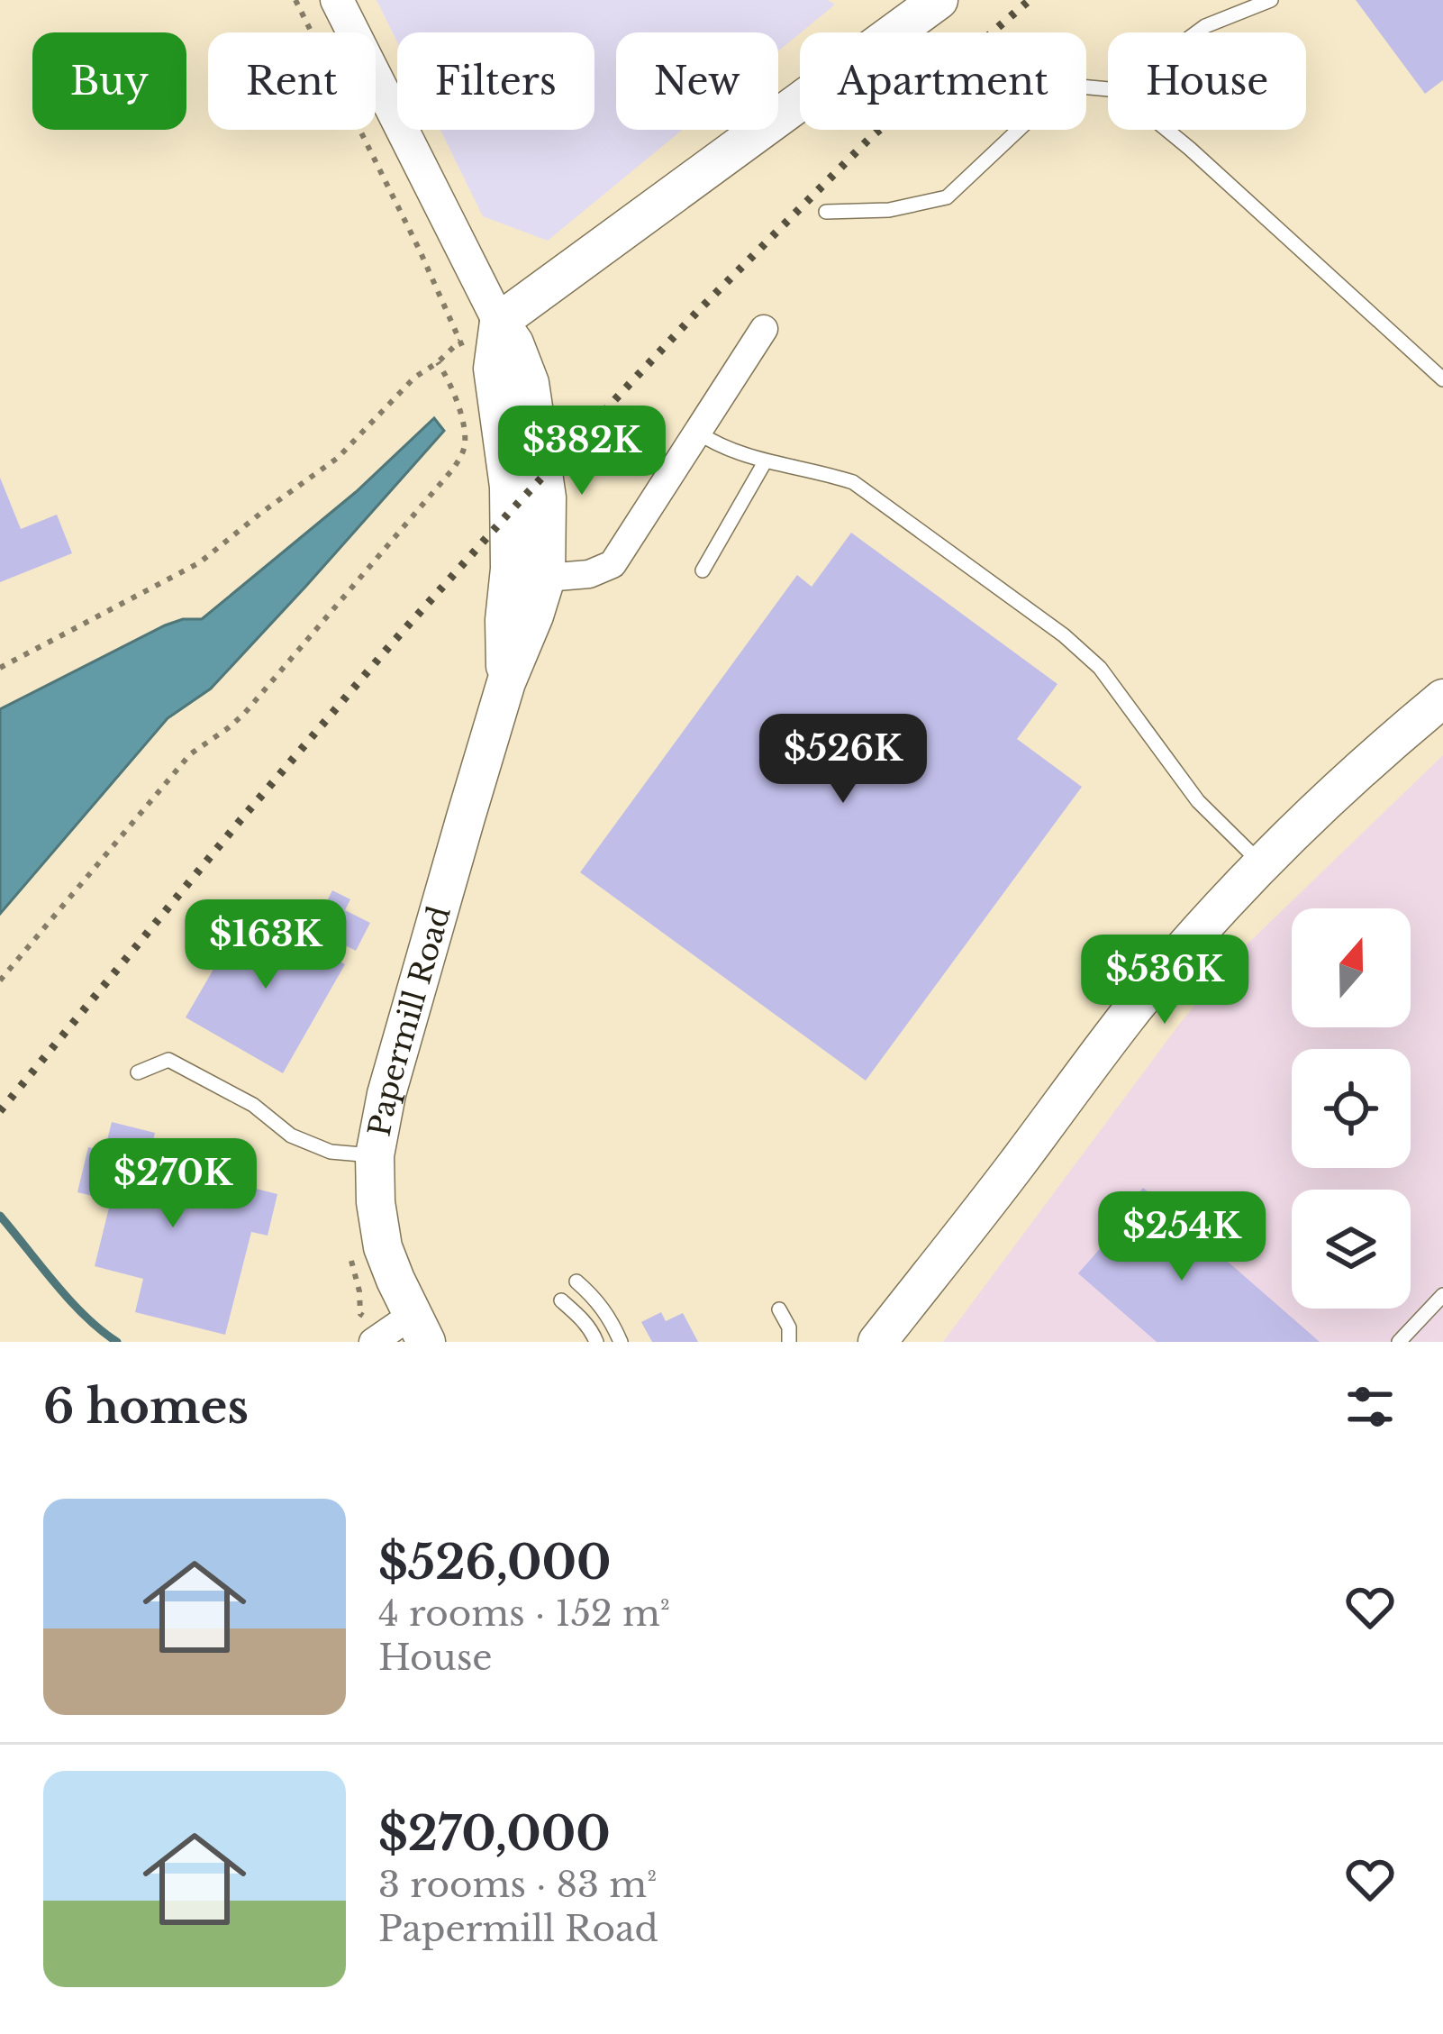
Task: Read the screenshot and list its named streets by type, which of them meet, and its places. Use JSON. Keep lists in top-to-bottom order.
{
  "streets": {
    "main road": ["Papermill Road"]
  },
  "north": "top",
  "page": {
    "chip": [
      "Buy",
      "Rent",
      "Filters",
      "New",
      "Apartment",
      "House"
    ],
    "price": [
      "$382K",
      "$526K",
      "$163K",
      "$536K",
      "$270K",
      "$254K"
    ],
    "heading": "6 homes",
    "list": [
      {
        "name": "$526,000",
        "note": "4 rooms · 152 m² · House"
      },
      {
        "name": "$270,000",
        "note": "3 rooms · 83 m² · Papermill Road"
      }
    ]
  }
}
